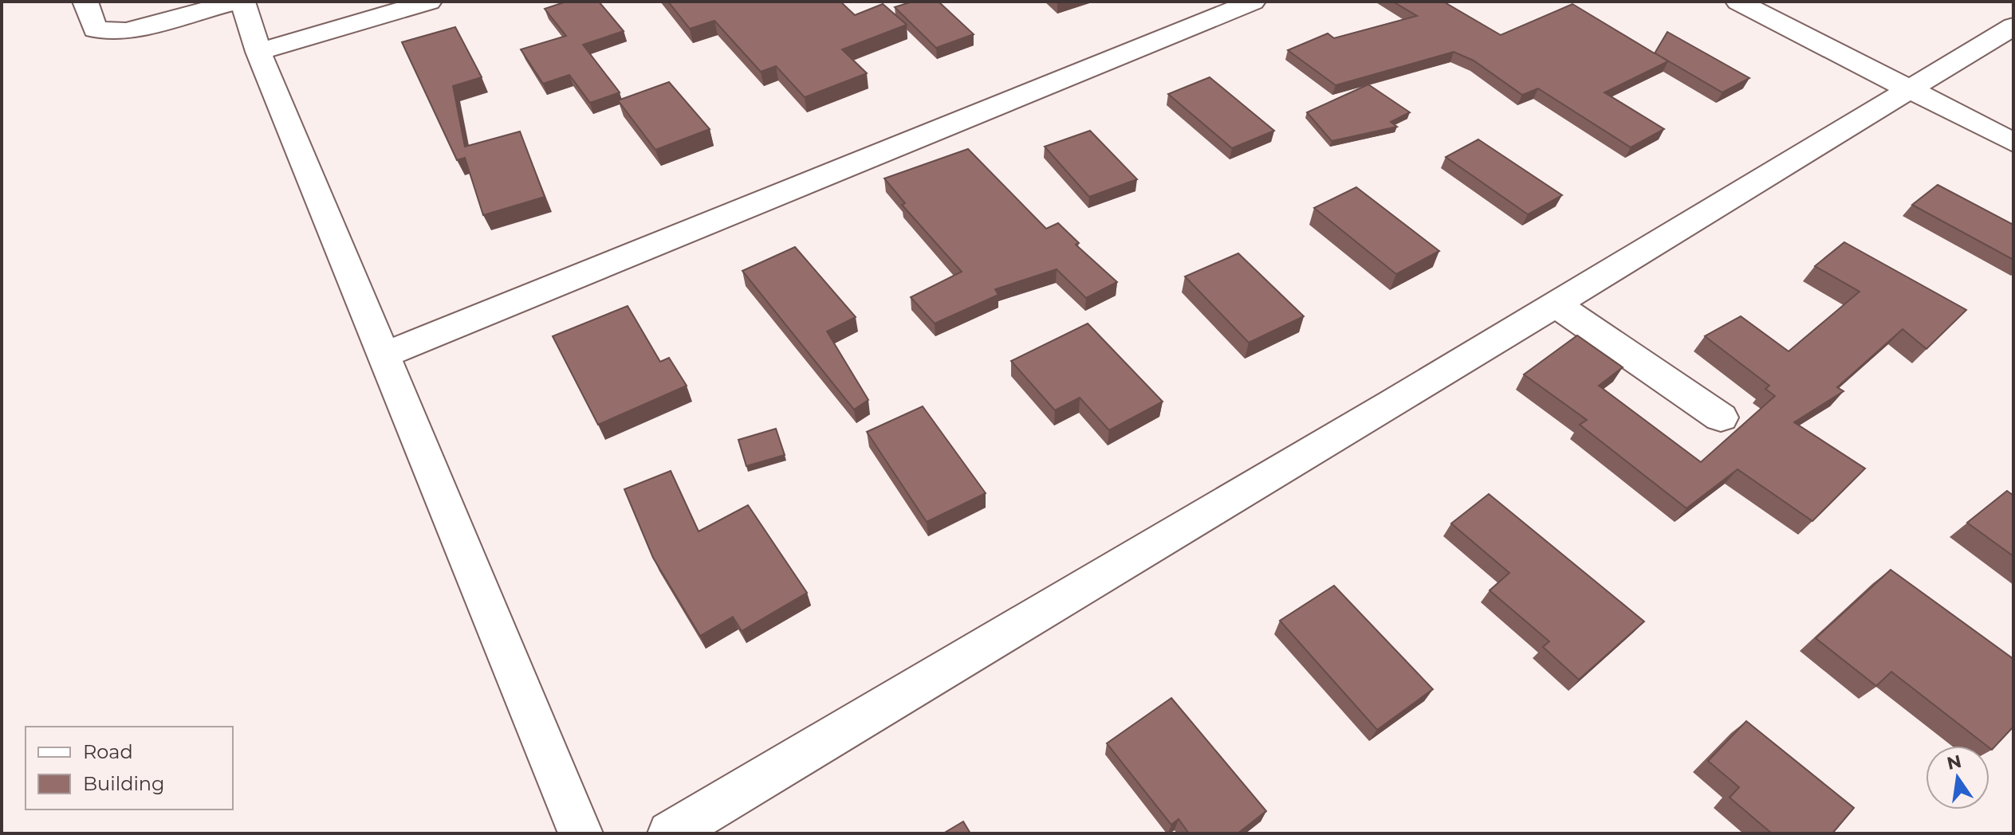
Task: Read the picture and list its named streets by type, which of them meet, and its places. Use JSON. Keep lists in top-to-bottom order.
{
  "legend": ["Road", "Building"],
  "north": "top"
}
